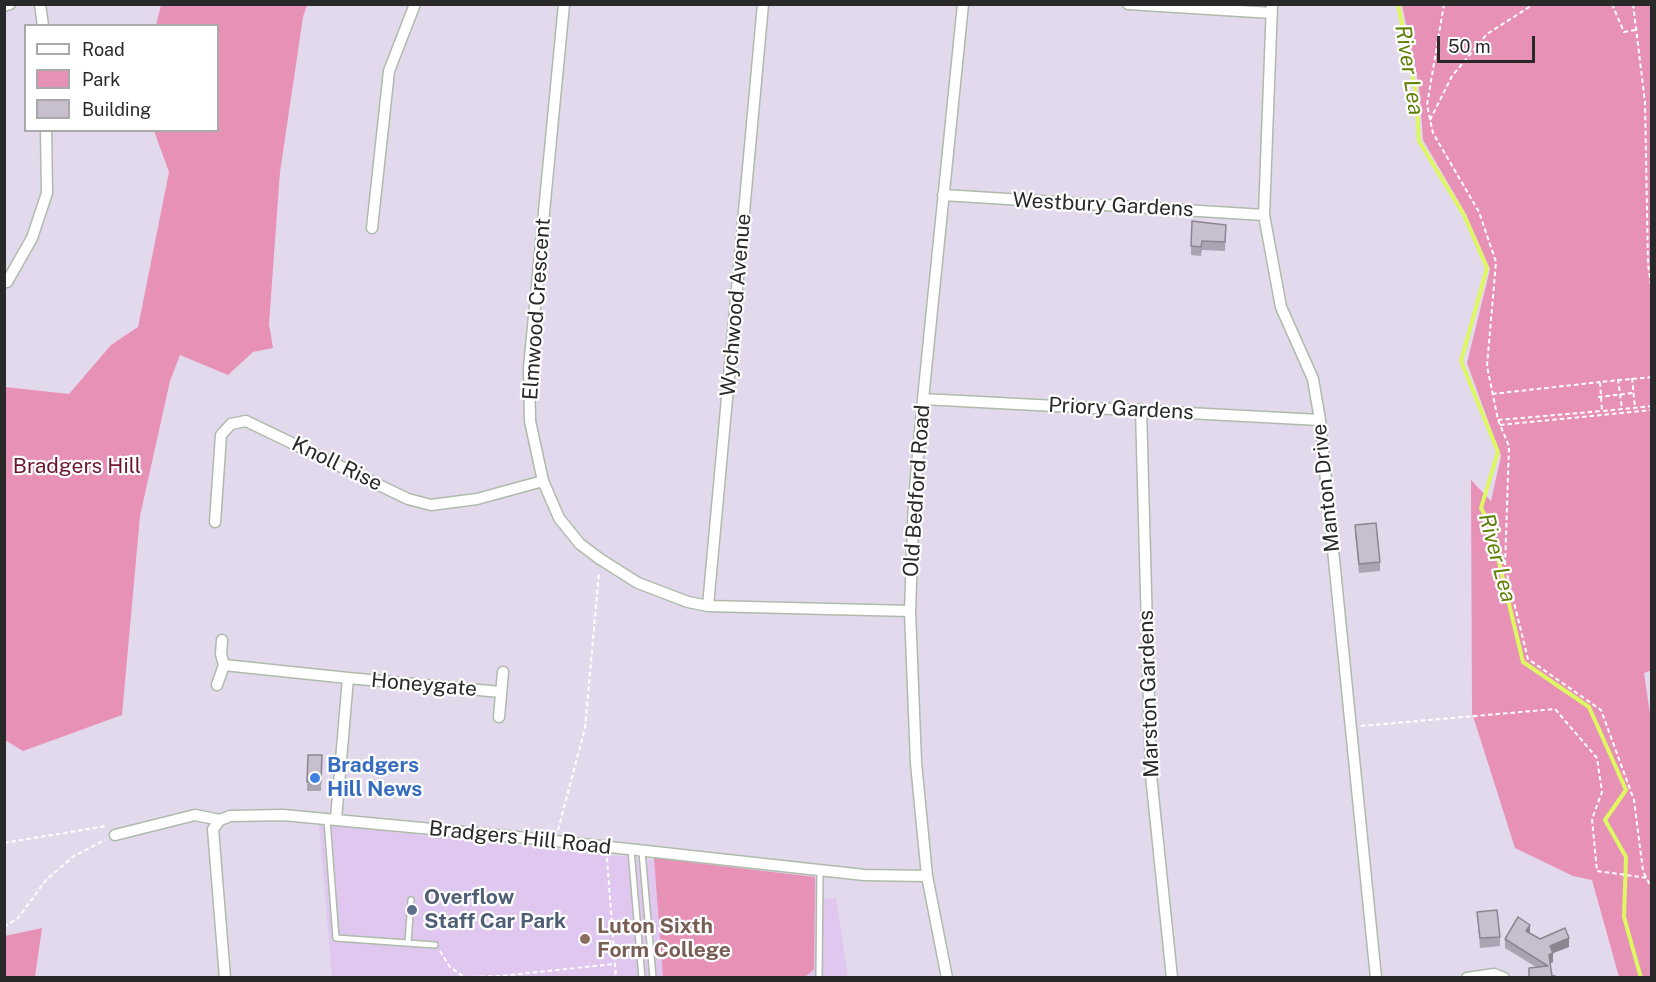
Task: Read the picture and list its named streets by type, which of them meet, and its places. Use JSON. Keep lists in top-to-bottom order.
{
  "streets": {
    "street": [
      "Westbury Gardens",
      "Wychwood Avenue",
      "Elmwood Crescent",
      "Priory Gardens",
      "Knoll Rise",
      "Manton Drive",
      "Old Bedford Road",
      "Honeygate",
      "Marston Gardens",
      "Bradgers Hill Road"
    ]
  },
  "crossings": [
    ["Westbury Gardens", "Manton Drive"],
    ["Westbury Gardens", "Old Bedford Road"],
    ["Wychwood Avenue", "Elmwood Crescent"],
    ["Elmwood Crescent", "Knoll Rise"],
    ["Elmwood Crescent", "Old Bedford Road"],
    ["Priory Gardens", "Manton Drive"],
    ["Priory Gardens", "Old Bedford Road"],
    ["Priory Gardens", "Marston Gardens"],
    ["Old Bedford Road", "Bradgers Hill Road"],
    ["Honeygate", "Bradgers Hill Road"]
  ],
  "water": ["River Lea"],
  "parks": ["Bradgers Hill"],
  "places": ["Bradgers Hill News", "Overflow Staff Car Park", "Luton Sixth Form College"],
  "legend": ["Road", "Park", "Building"],
  "scale_bar": "50 m"
}
